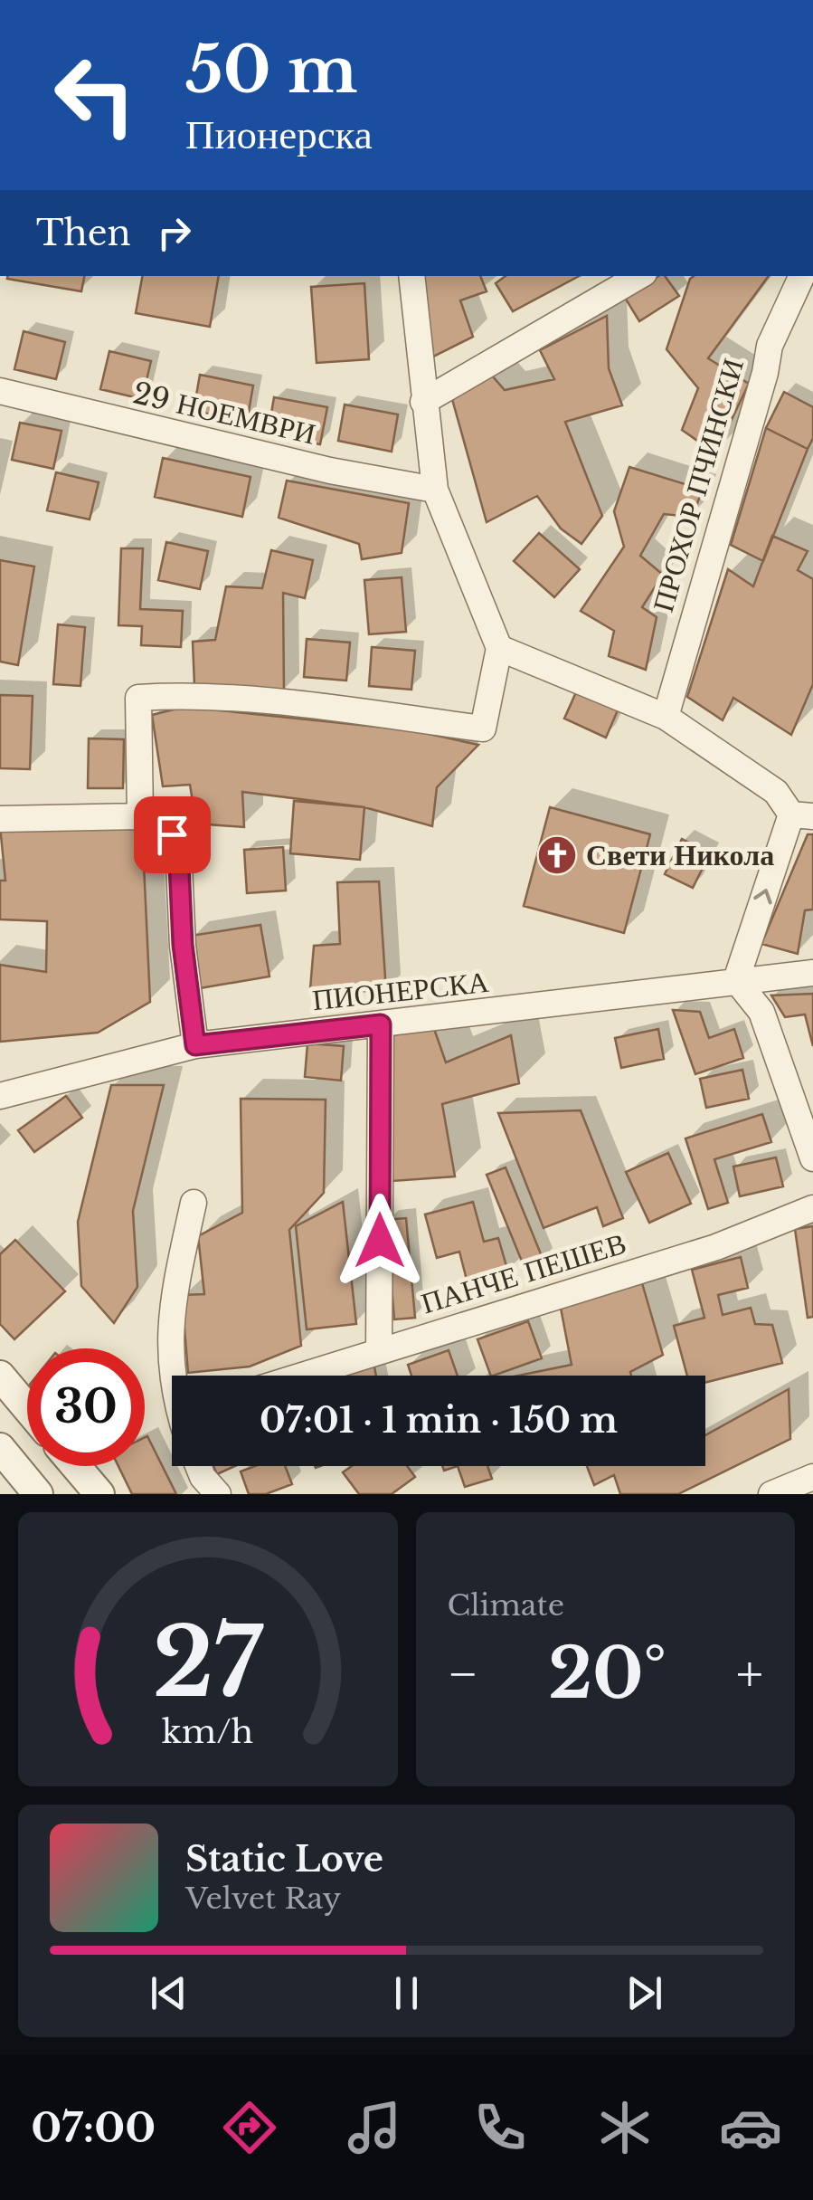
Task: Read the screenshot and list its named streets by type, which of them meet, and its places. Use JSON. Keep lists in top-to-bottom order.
{
  "streets": {
    "street": [
      "29 НОЕМВРИ",
      "ПРОХОР ПЧИНСКИ",
      "ПИОНЕРСКА",
      "ПАНЧЕ ПЕШЕВ"
    ]
  },
  "places": {
    "church": ["Свети Никола"]
  },
  "page": {
    "turn": ["50 m", "Пионерска"],
    "then": "Then",
    "limit": "30",
    "trip": "07:01 · 1 min · 150 m",
    "tile": "Climate",
    "heat": ["−", "20°", "+"],
    "song": ["Static Love", "Velvet Ray"],
    "tabs": "07:00",
    "gauge": ["27", "km/h"]
  }
}
